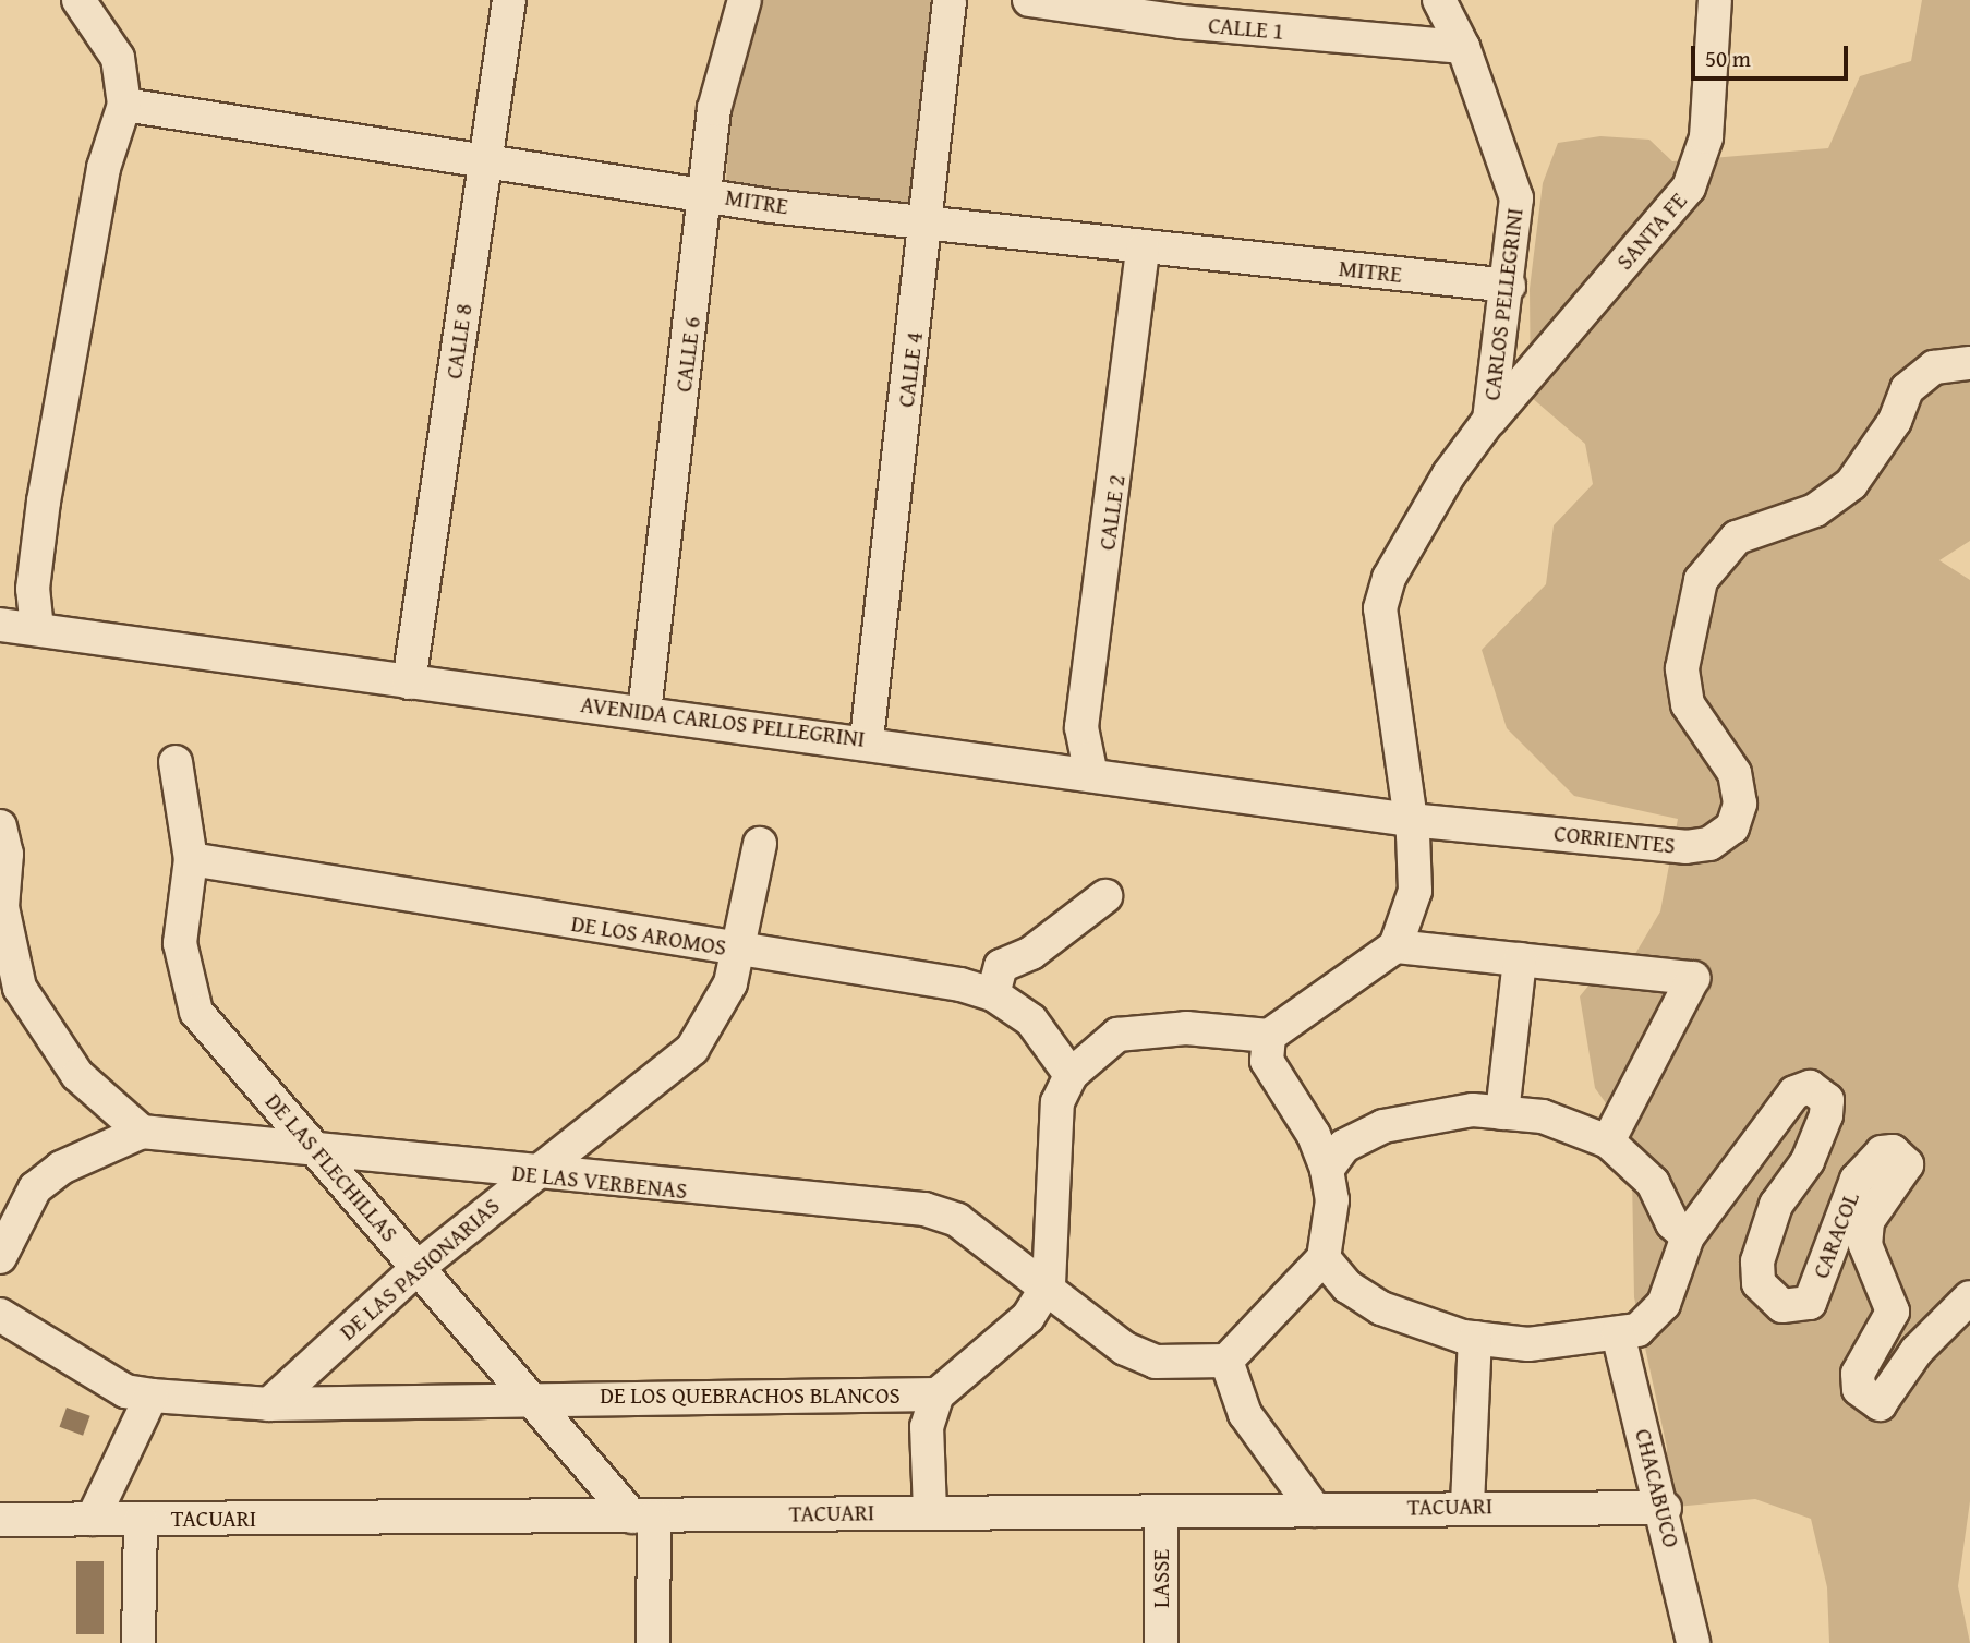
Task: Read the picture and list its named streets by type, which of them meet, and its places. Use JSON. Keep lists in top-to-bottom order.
{
  "streets": {
    "street": [
      "CALLE 1",
      "MITRE",
      "SANTA FE",
      "CARLOS PELLEGRINI",
      "CALLE 8",
      "CALLE 6",
      "CALLE 4",
      "CALLE 2",
      "AVENIDA CARLOS PELLEGRINI",
      "CORRIENTES",
      "DE LOS AROMOS",
      "DE LAS FLECHILLAS",
      "DE LAS VERBENAS",
      "CARACOL",
      "DE LAS PASIONARIAS",
      "DE LOS QUEBRACHOS BLANCOS",
      "CHACABUCO",
      "TACUARI",
      "LASSE"
    ]
  },
  "crossings": [
    ["CALLE 1", "CARLOS PELLEGRINI"],
    ["MITRE", "CARLOS PELLEGRINI"],
    ["MITRE", "CALLE 8"],
    ["MITRE", "CALLE 6"],
    ["MITRE", "CALLE 4"],
    ["MITRE", "CALLE 2"],
    ["SANTA FE", "CARLOS PELLEGRINI"],
    ["CARLOS PELLEGRINI", "AVENIDA CARLOS PELLEGRINI"],
    ["CARLOS PELLEGRINI", "CORRIENTES"],
    ["CALLE 8", "AVENIDA CARLOS PELLEGRINI"],
    ["CALLE 6", "AVENIDA CARLOS PELLEGRINI"],
    ["CALLE 4", "AVENIDA CARLOS PELLEGRINI"],
    ["CALLE 2", "AVENIDA CARLOS PELLEGRINI"],
    ["AVENIDA CARLOS PELLEGRINI", "CORRIENTES"],
    ["DE LOS AROMOS", "DE LAS FLECHILLAS"],
    ["DE LOS AROMOS", "DE LAS PASIONARIAS"],
    ["DE LAS FLECHILLAS", "DE LAS VERBENAS"],
    ["DE LAS FLECHILLAS", "DE LAS PASIONARIAS"],
    ["DE LAS FLECHILLAS", "DE LOS QUEBRACHOS BLANCOS"],
    ["DE LAS FLECHILLAS", "TACUARI"],
    ["DE LAS VERBENAS", "DE LAS PASIONARIAS"],
    ["CARACOL", "CHACABUCO"],
    ["DE LAS PASIONARIAS", "DE LOS QUEBRACHOS BLANCOS"],
    ["CHACABUCO", "TACUARI"],
    ["TACUARI", "LASSE"]
  ],
  "scale_bar": "50 m"
}
